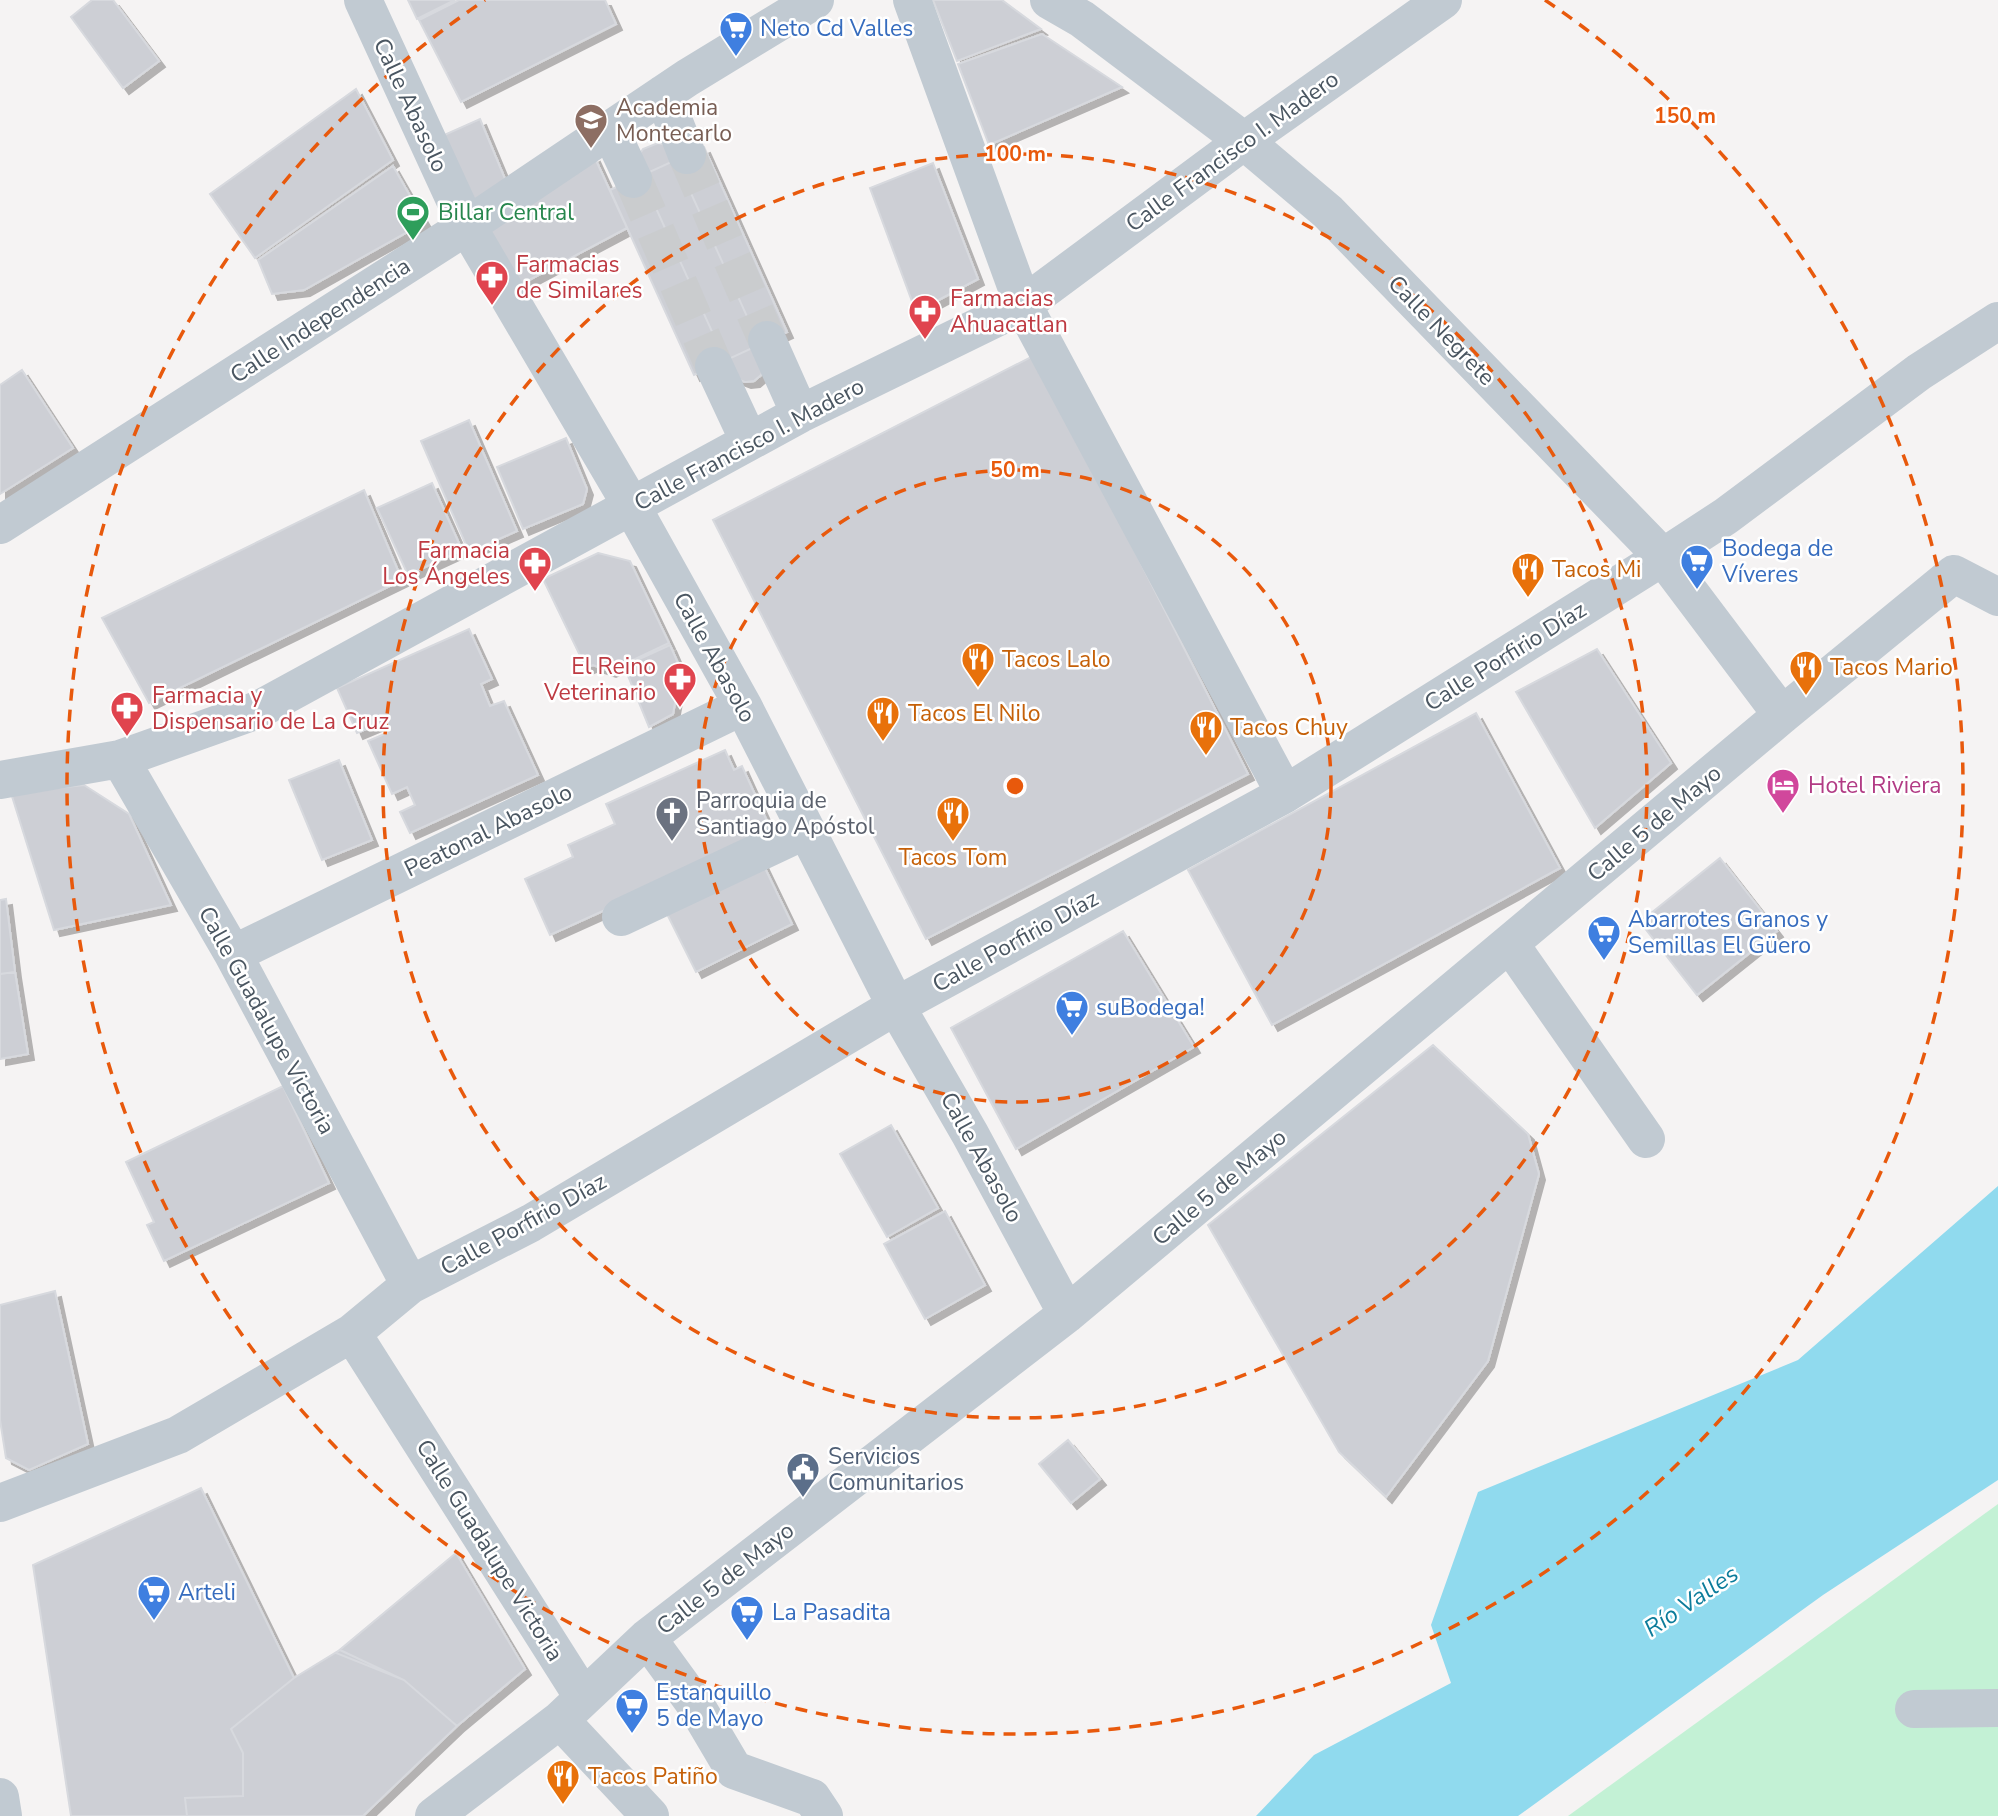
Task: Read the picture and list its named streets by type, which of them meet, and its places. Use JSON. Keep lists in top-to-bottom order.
{
  "streets": {
    "street": [
      "Calle Abasolo",
      "Calle Francisco I. Madero",
      "Calle Independencia",
      "Calle Negrete",
      "Calle Porfirio Díaz",
      "Calle 5 de Mayo",
      "Peatonal Abasolo",
      "Calle Guadalupe Victoria"
    ]
  },
  "crossings": [
    ["Calle Abasolo", "Calle Francisco I. Madero"],
    ["Calle Abasolo", "Calle Independencia"],
    ["Calle Abasolo", "Calle Porfirio Díaz"],
    ["Calle Abasolo", "Calle 5 de Mayo"],
    ["Calle Abasolo", "Peatonal Abasolo"],
    ["Calle Francisco I. Madero", "Calle Negrete"],
    ["Calle Francisco I. Madero", "Calle Guadalupe Victoria"],
    ["Calle Negrete", "Calle Porfirio Díaz"],
    ["Calle Negrete", "Calle 5 de Mayo"],
    ["Calle Porfirio Díaz", "Calle Guadalupe Victoria"],
    ["Calle 5 de Mayo", "Calle Guadalupe Victoria"],
    ["Peatonal Abasolo", "Calle Guadalupe Victoria"]
  ],
  "water": ["Río Valles"],
  "places": {
    "supermarket": [
      "Neto Cd Valles",
      "Bodega de Víveres",
      "Abarrotes Granos y Semillas El Güero",
      "suBodega!",
      "Arteli",
      "La Pasadita",
      "Estanquillo 5 de Mayo"
    ],
    "school or university": ["Academia Montecarlo"],
    "sports": ["Billar Central"],
    "pharmacy": [
      "Farmacias de Similares",
      "Farmacias Ahuacatlan",
      "Farmacia Los Ángeles",
      "El Reino Veterinario",
      "Farmacia y Dispensario de La Cruz"
    ],
    "restaurant": [
      "Tacos Mi",
      "Tacos Lalo",
      "Tacos Mario",
      "Tacos El Nilo",
      "Tacos Chuy",
      "Tacos Tom",
      "Tacos Patiño"
    ],
    "hotel": ["Hotel Riviera"],
    "church": ["Parroquia de Santiago Apóstol"],
    "public building": ["Servicios Comunitarios"]
  },
  "rings": ["150 m", "100 m", "50 m"]
}
